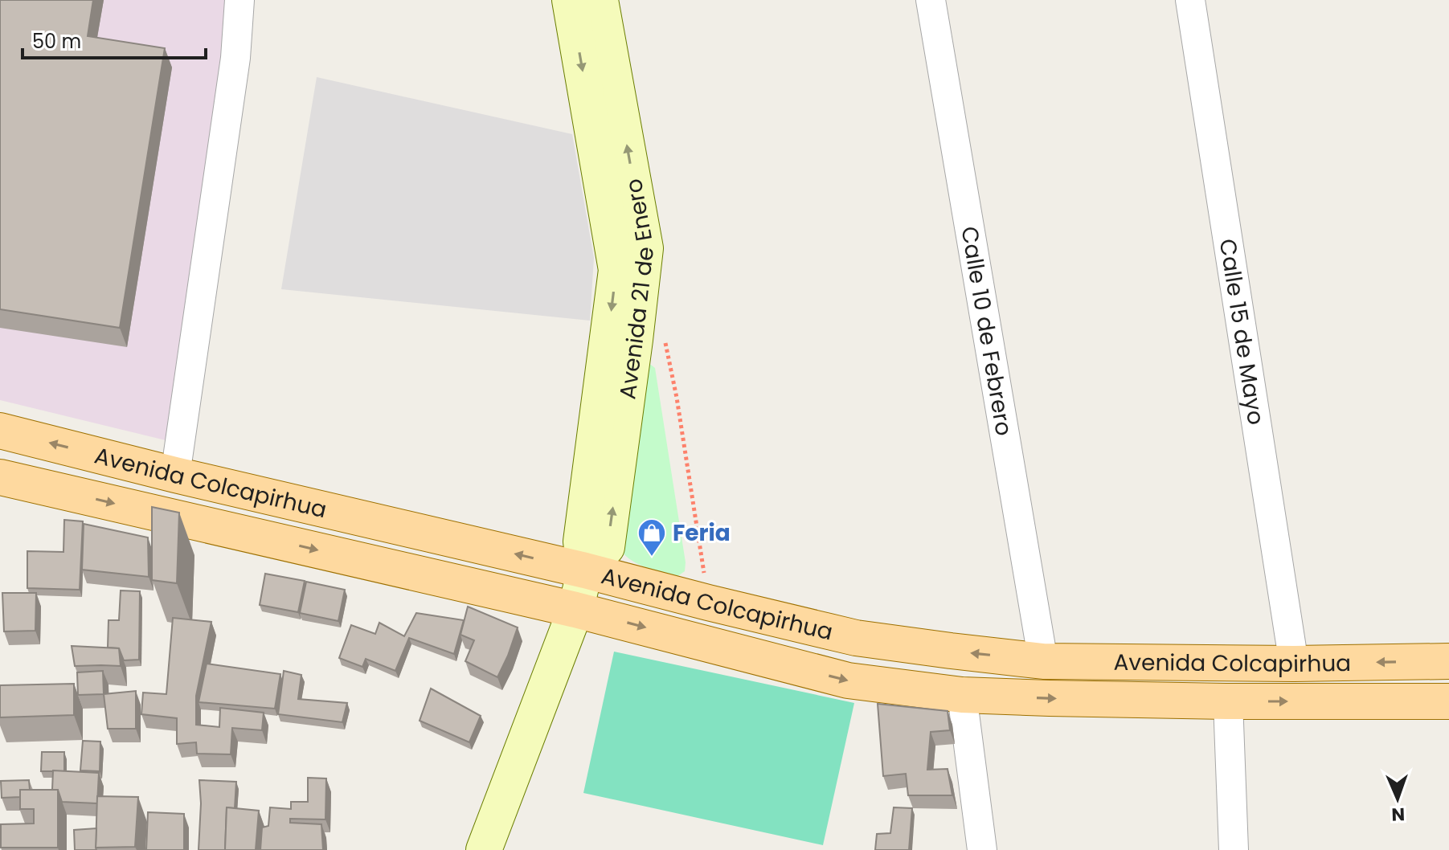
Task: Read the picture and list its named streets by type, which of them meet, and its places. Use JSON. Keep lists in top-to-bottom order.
{
  "streets": {
    "main road": ["Avenida Colcapirhua"],
    "street": ["Avenida 21 de Enero", "Calle 10 de Febrero", "Calle 15 de Mayo"]
  },
  "crossings": [
    ["Avenida 21 de Enero", "Avenida Colcapirhua"],
    ["Calle 10 de Febrero", "Avenida Colcapirhua"],
    ["Calle 15 de Mayo", "Avenida Colcapirhua"]
  ],
  "places": {
    "shop": ["Feria"]
  },
  "scale_bar": "50 m",
  "north": "bottom"
}
